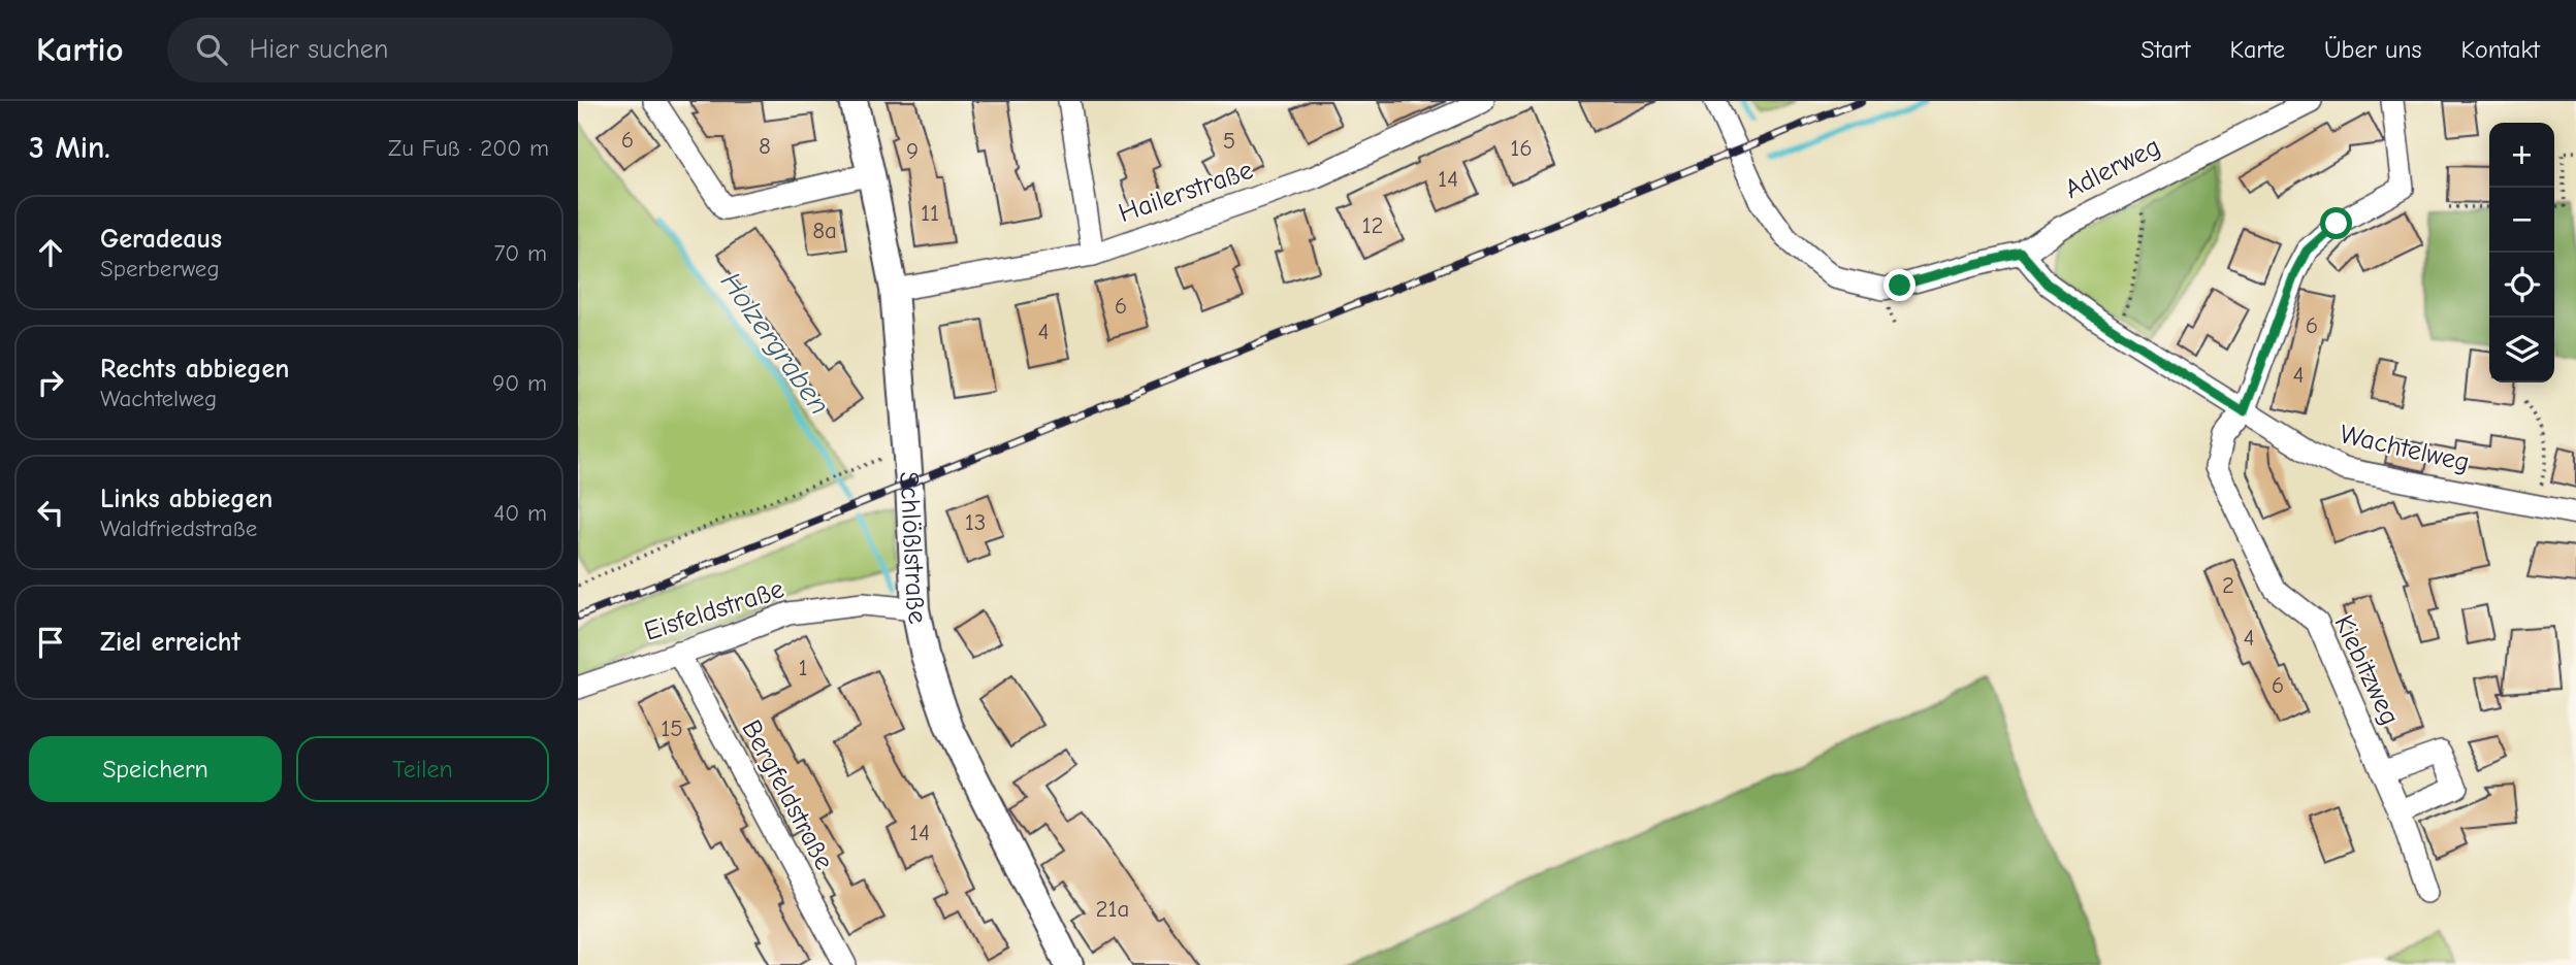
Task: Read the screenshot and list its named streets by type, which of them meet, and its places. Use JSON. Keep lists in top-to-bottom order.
{
  "streets": {
    "street": [
      "Adlerweg",
      "Hailerstraße",
      "Wachtelweg",
      "Schlößlstraße",
      "Eisfeldstraße",
      "Kiebitzweg",
      "Bergfeldstraße"
    ]
  },
  "crossings": [
    ["Adlerweg", "Wachtelweg"],
    ["Hailerstraße", "Schlößlstraße"],
    ["Wachtelweg", "Kiebitzweg"],
    ["Schlößlstraße", "Eisfeldstraße"],
    ["Eisfeldstraße", "Bergfeldstraße"]
  ],
  "water": ["Holzergraben"],
  "house_numbers": [
    "6",
    "5",
    "8",
    "16",
    "9",
    "14",
    "11",
    "12",
    "8a",
    "6",
    "6",
    "4",
    "4",
    "13",
    "2",
    "4",
    "1",
    "6",
    "15",
    "14",
    "21a"
  ],
  "page": {
    "header": "Kartio",
    "search": "Hier suchen",
    "nav": [
      "Start",
      "Karte",
      "Über uns",
      "Kontakt"
    ],
    "heading": ["3 Min.", "Zu Fuß · 200 m"],
    "map_buttons": ["+", "−"],
    "list": [
      ["Geradeaus", "Sperberweg", "70 m"],
      ["Rechts abbiegen", "Wachtelweg", "90 m"],
      ["Links abbiegen", "Waldfriedstraße", "40 m"],
      "Ziel erreicht"
    ],
    "buttons": ["Speichern", "Teilen"]
  }
}
